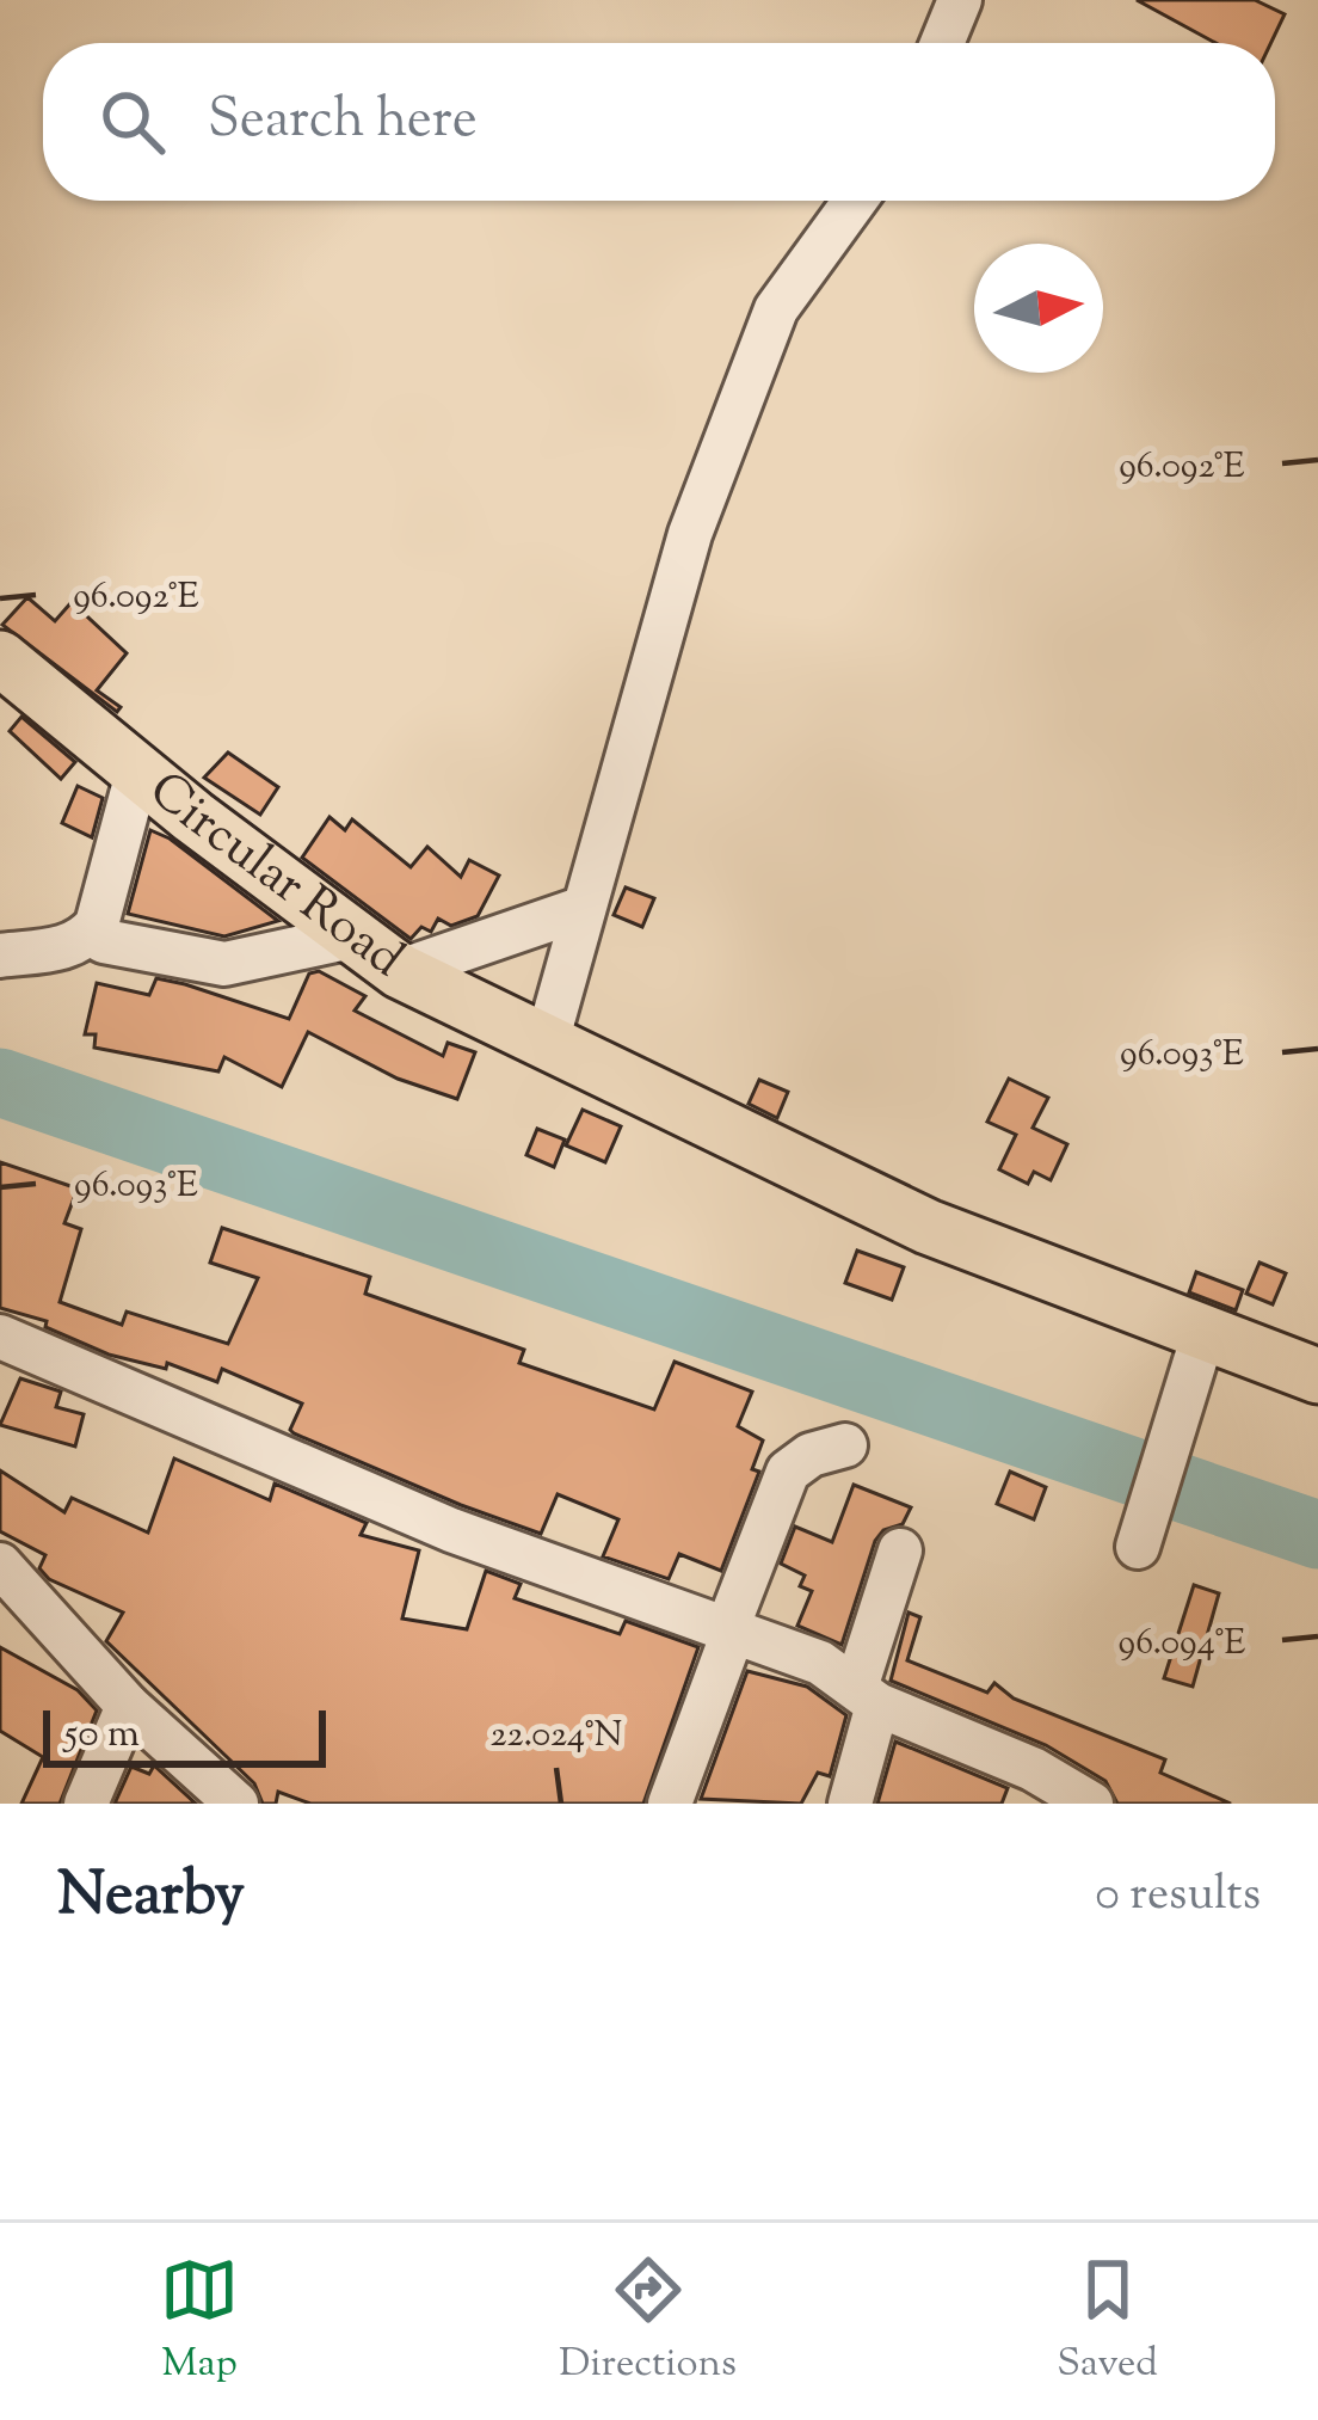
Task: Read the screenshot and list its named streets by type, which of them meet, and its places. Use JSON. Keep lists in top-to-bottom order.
{
  "streets": {
    "main road": ["Circular Road"]
  },
  "scale_bar": "50 m",
  "north": "right",
  "page": {
    "search": "Search here",
    "scale": "50 m",
    "heading": ["Nearby", "0 results"],
    "nav": ["Map", "Directions", "Saved"]
  },
  "coordinates": [
    "96.092°E",
    "96.093°E",
    "96.094°E",
    "22.024°N"
  ]
}
